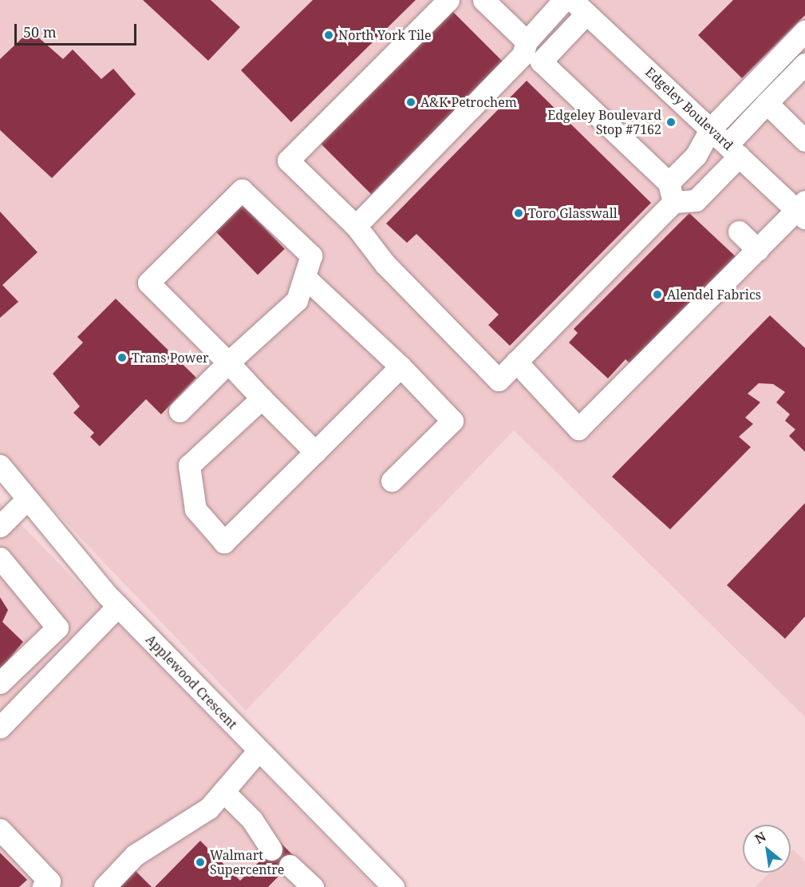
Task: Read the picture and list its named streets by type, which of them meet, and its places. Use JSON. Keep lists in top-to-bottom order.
{
  "streets": {
    "street": ["Edgeley Boulevard", "Applewood Crescent"]
  },
  "places": [
    "North York Tile",
    "A&K Petrochem",
    "Edgeley Boulevard Stop #7162",
    "Toro Glasswall",
    "Alendel Fabrics",
    "Trans Power",
    "Walmart Supercentre"
  ],
  "scale_bar": "50 m",
  "north": "top left"
}
